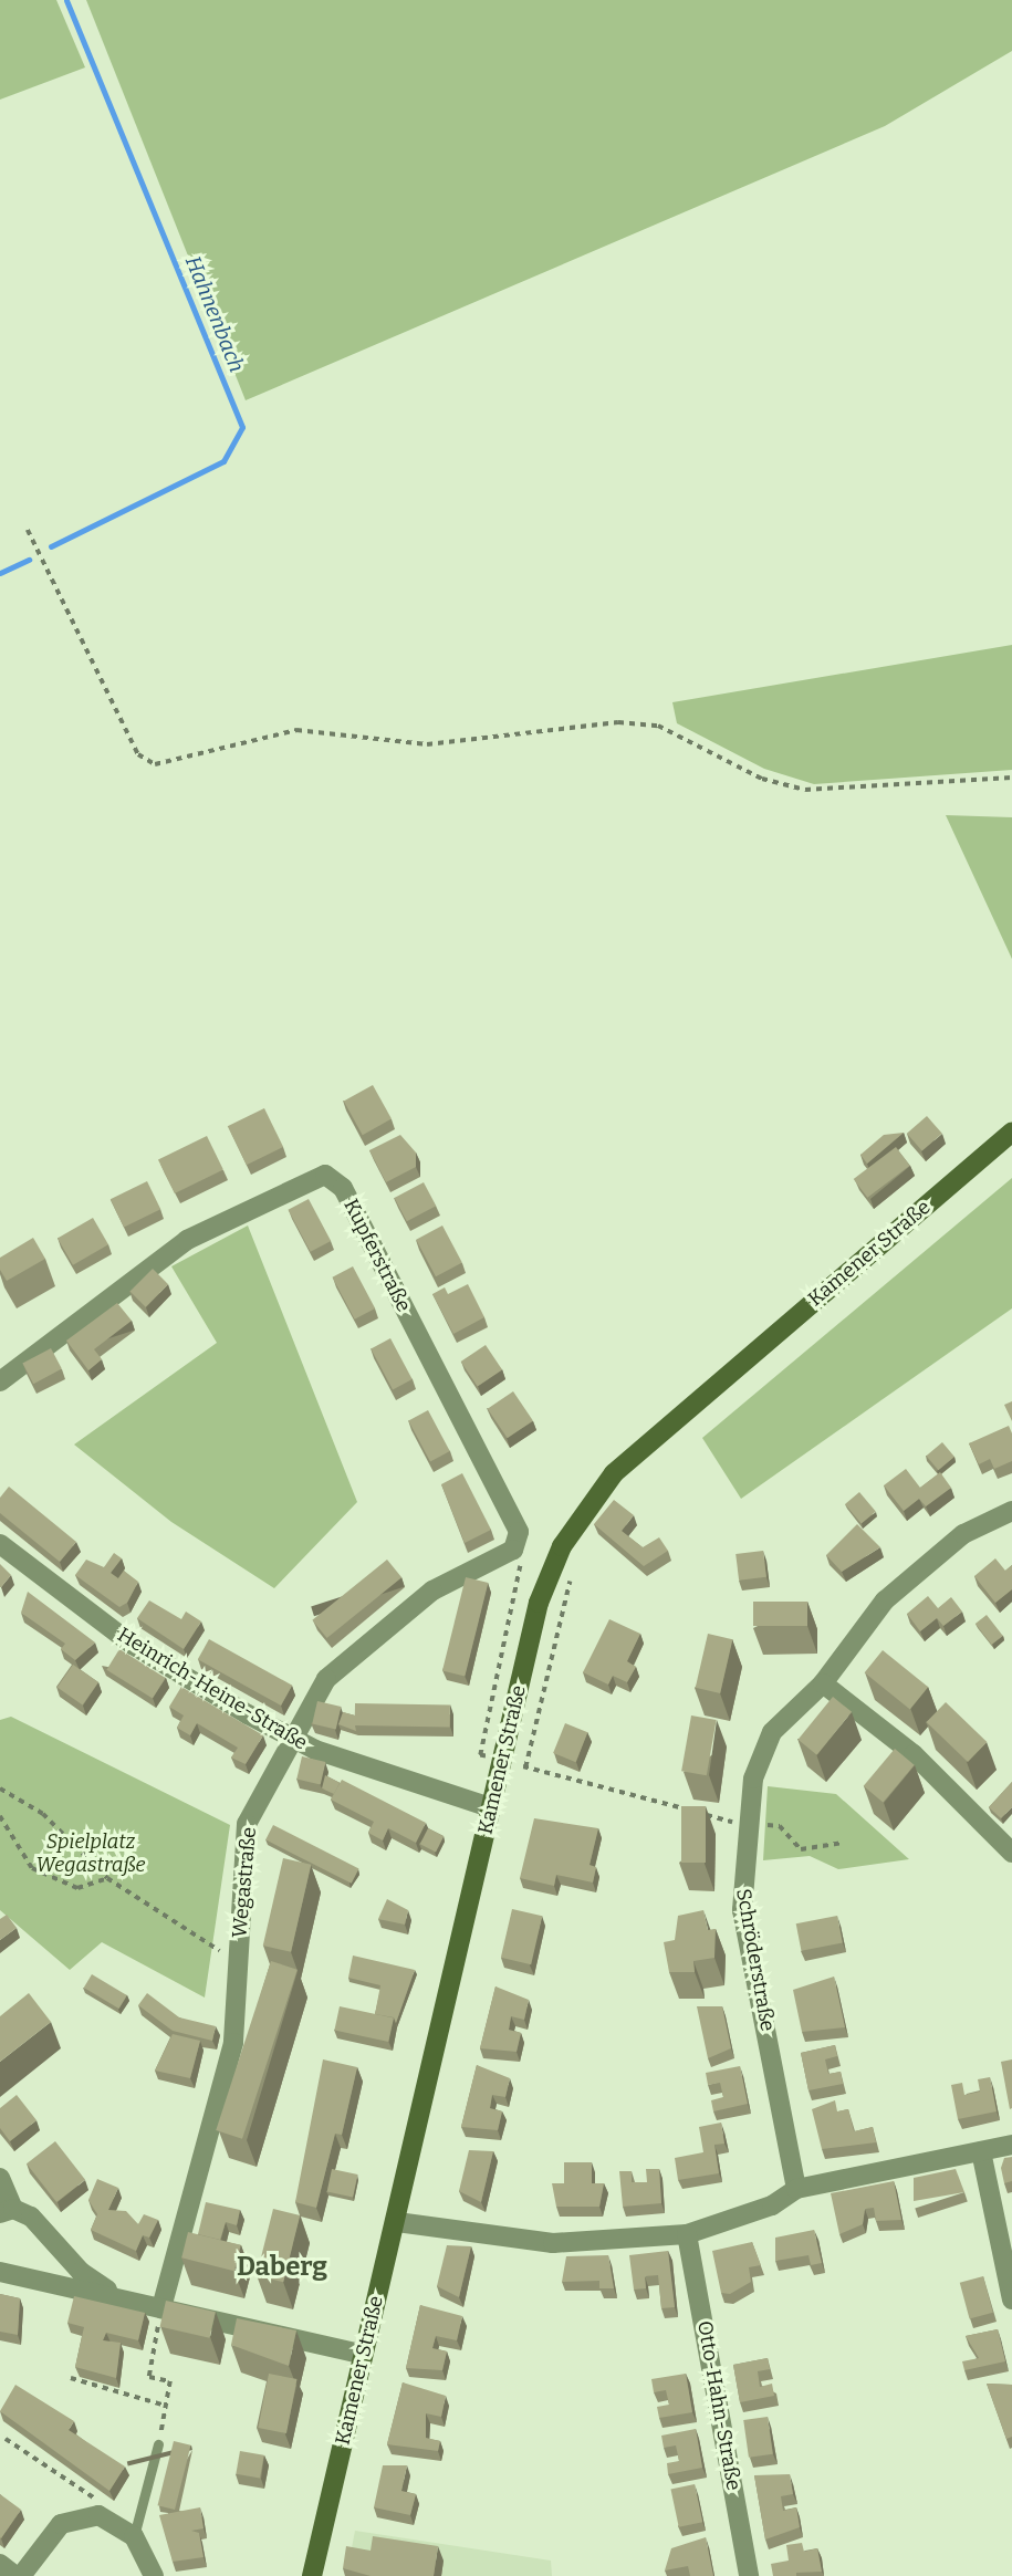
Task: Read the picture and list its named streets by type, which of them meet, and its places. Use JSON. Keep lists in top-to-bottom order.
{
  "streets": {
    "main road": ["Kamener Straße"],
    "street": [
      "Kupferstraße",
      "Heinrich-Heine-Straße",
      "Wegastraße",
      "Schröderstraße",
      "Otto-Hahn-Straße"
    ]
  },
  "crossings": [
    ["Kamener Straße", "Heinrich-Heine-Straße"],
    ["Kupferstraße", "Wegastraße"],
    ["Heinrich-Heine-Straße", "Wegastraße"]
  ],
  "districts": ["Daberg"],
  "water": ["Hahnenbach"],
  "parks": ["Spielplatz Wegastraße"]
}
